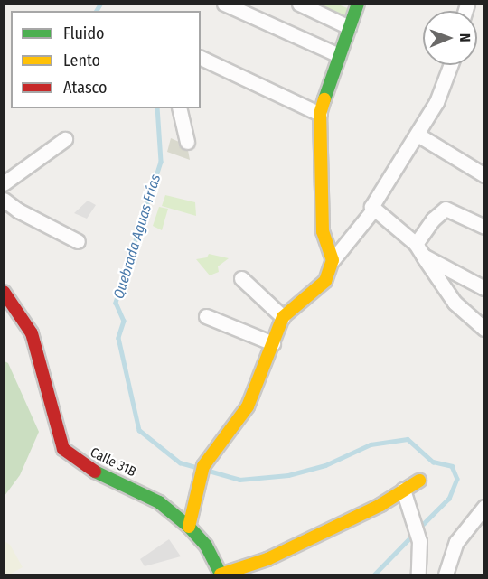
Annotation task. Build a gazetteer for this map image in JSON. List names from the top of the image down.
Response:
{
  "streets": {
    "street": ["Calle 31B"]
  },
  "water": ["Quebrada Aguas Frías"],
  "legend": ["Fluido", "Lento", "Atasco"],
  "north": "right"
}
